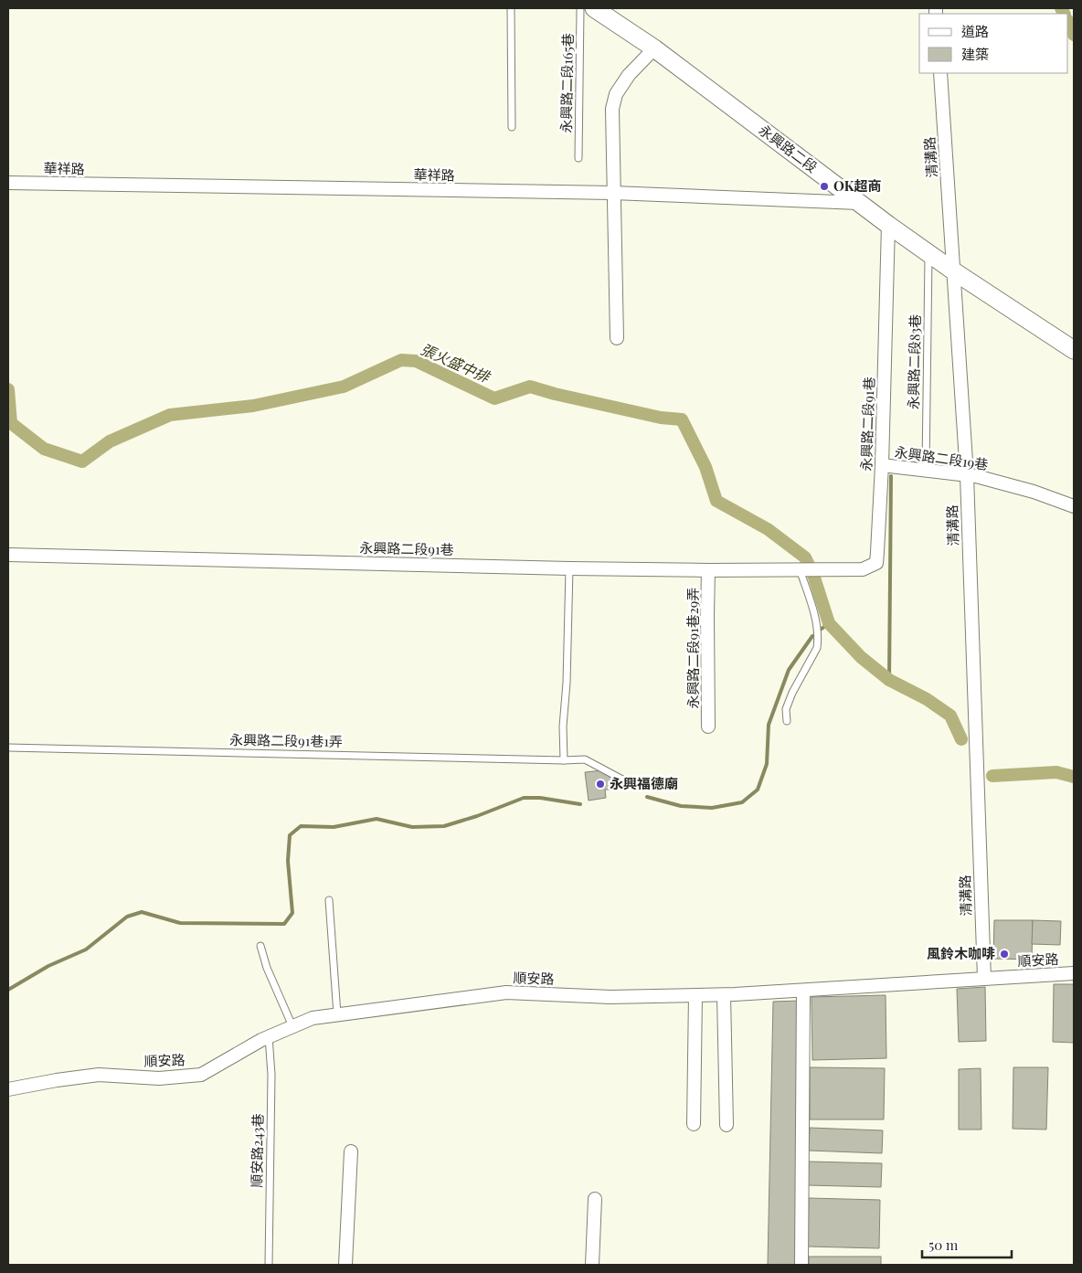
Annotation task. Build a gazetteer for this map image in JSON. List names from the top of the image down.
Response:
{
  "streets": {
    "street": [
      "永興路二段",
      "清溝路",
      "華祥路",
      "永興路二段91巷",
      "永興路二段19巷",
      "永興路二段91巷29弄",
      "順安路"
    ],
    "lane": [
      "永興路二段165巷",
      "永興路二段83巷",
      "永興路二段91巷1弄",
      "順安路243巷"
    ]
  },
  "crossings": [
    ["永興路二段", "清溝路"],
    ["永興路二段", "華祥路"],
    ["永興路二段", "永興路二段83巷"],
    ["永興路二段", "永興路二段91巷"],
    ["清溝路", "永興路二段19巷"],
    ["清溝路", "順安路"],
    ["永興路二段83巷", "永興路二段19巷"],
    ["永興路二段91巷", "永興路二段19巷"],
    ["永興路二段91巷", "永興路二段91巷29弄"],
    ["順安路", "順安路243巷"]
  ],
  "water": ["張火盛中排"],
  "places": ["OK超商", "永興福德廟", "風鈴木咖啡"],
  "legend": ["道路", "建築"],
  "scale_bar": "50 m"
}
